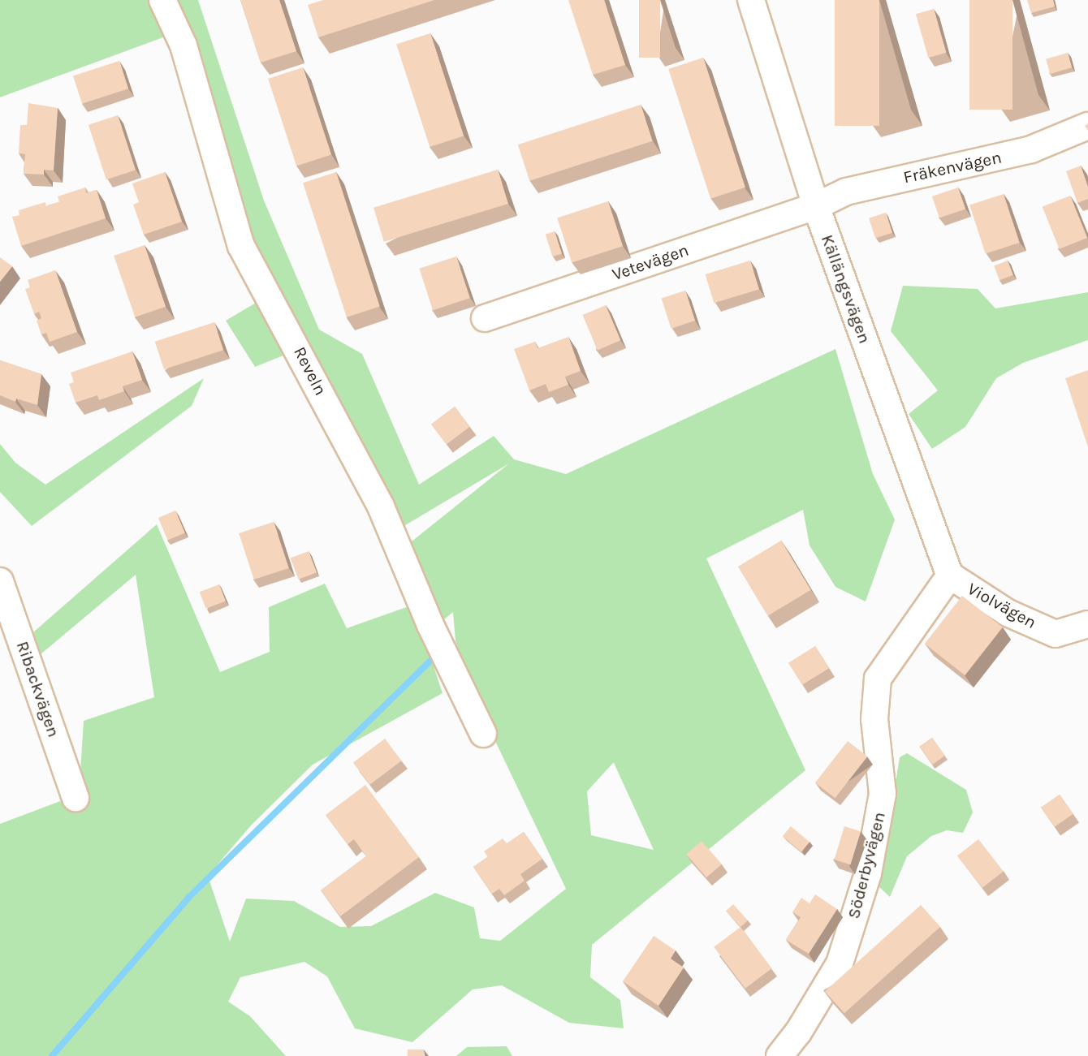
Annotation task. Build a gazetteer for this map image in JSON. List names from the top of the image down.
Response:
{
  "streets": {
    "street": [
      "Fräkenvägen",
      "Vetevägen",
      "Källängsvägen",
      "Reveln",
      "Violvägen",
      "Ribackvägen",
      "Söderbyvägen"
    ]
  },
  "crossings": [
    ["Fräkenvägen", "Vetevägen"],
    ["Fräkenvägen", "Källängsvägen"],
    ["Vetevägen", "Källängsvägen"],
    ["Källängsvägen", "Violvägen"],
    ["Källängsvägen", "Söderbyvägen"],
    ["Violvägen", "Söderbyvägen"]
  ]
}
